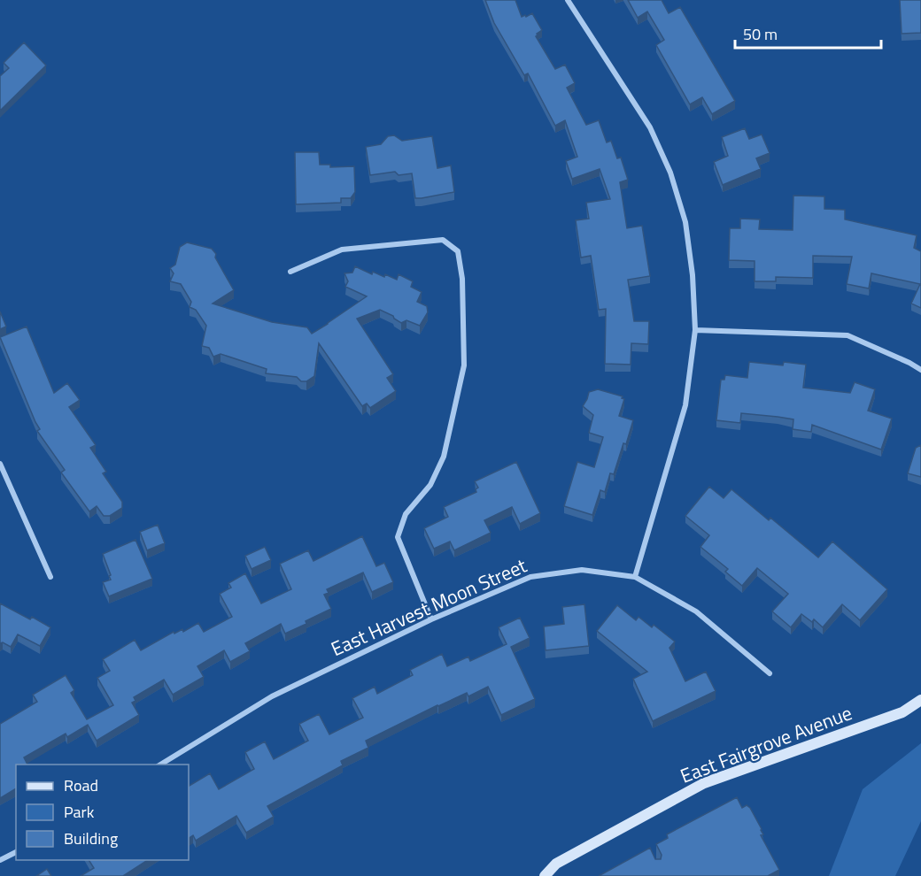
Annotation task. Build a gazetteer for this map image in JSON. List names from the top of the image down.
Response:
{
  "streets": {
    "street": ["East Harvest Moon Street", "East Fairgrove Avenue"]
  },
  "legend": ["Road", "Park", "Building"],
  "scale_bar": "50 m"
}
